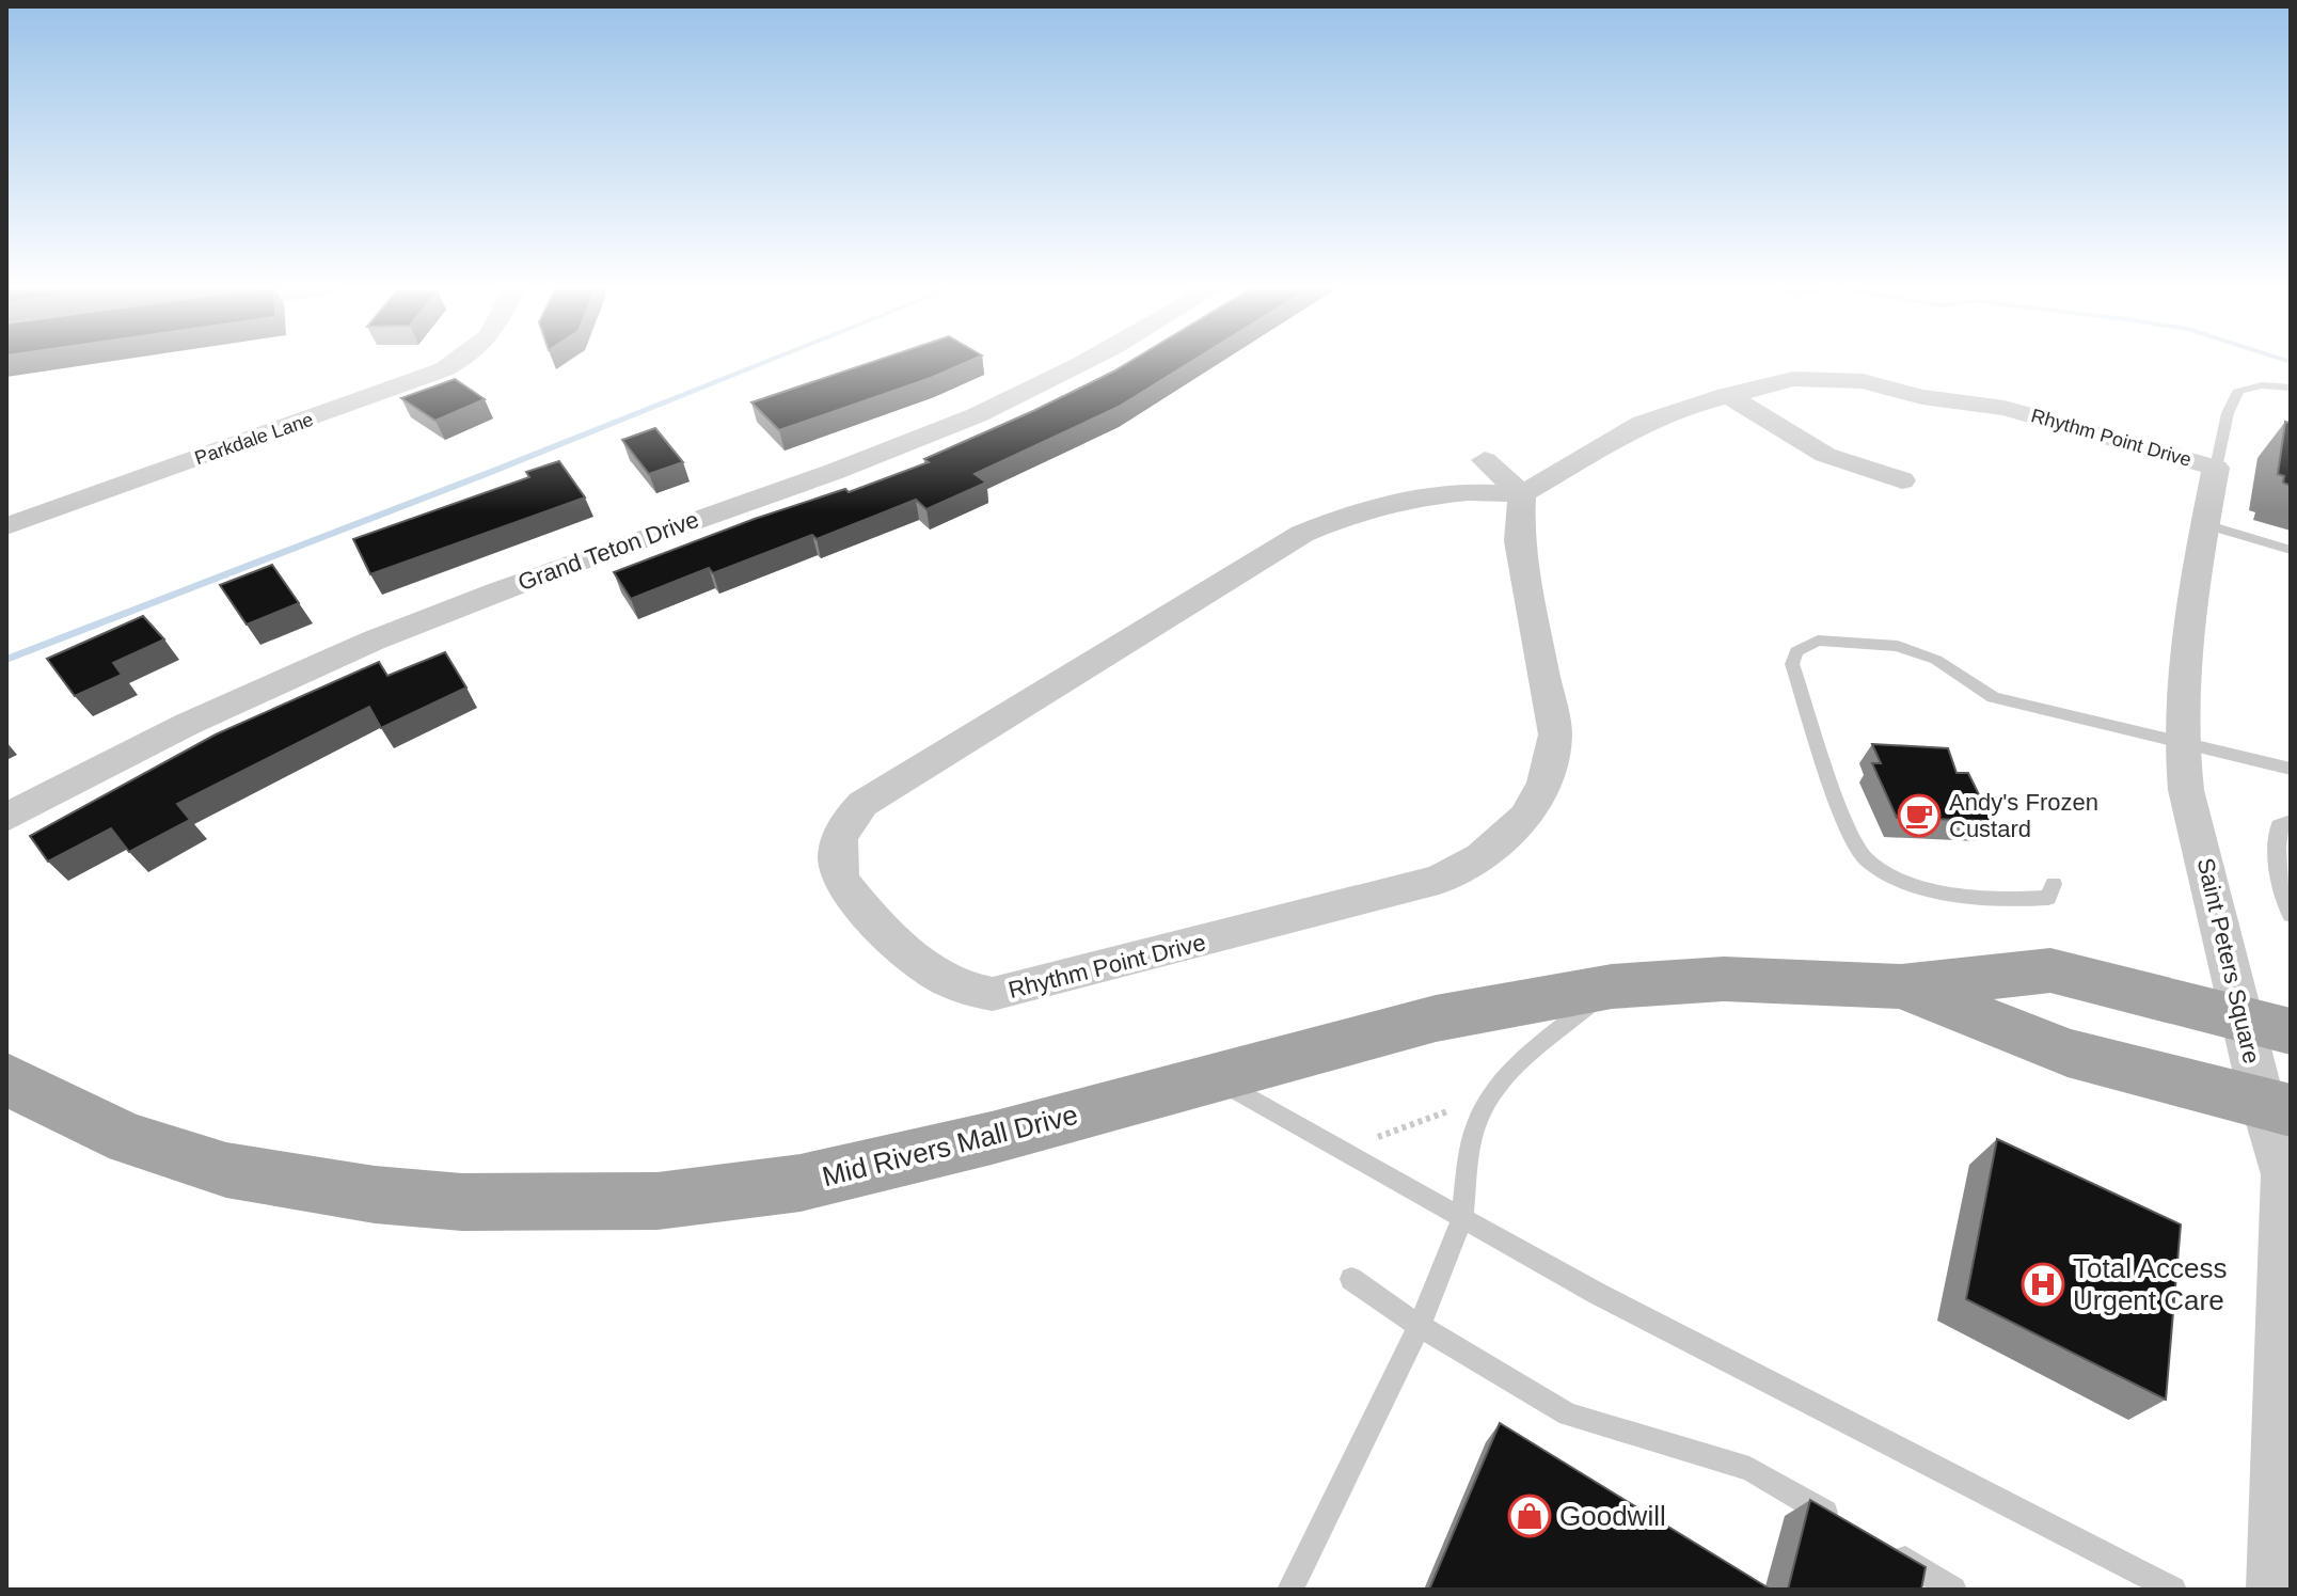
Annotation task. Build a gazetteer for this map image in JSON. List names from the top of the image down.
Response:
{
  "streets": {
    "main road": ["Mid Rivers Mall Drive"],
    "street": [
      "Rhythm Point Drive",
      "Parkdale Lane",
      "Grand Teton Drive",
      "Saint Peters Square"
    ]
  },
  "crossings": [
    ["Rhythm Point Drive", "Saint Peters Square"],
    ["Saint Peters Square", "Mid Rivers Mall Drive"]
  ],
  "places": {
    "cafe": ["Andy's Frozen Custard"],
    "hospital": ["Total Access Urgent Care"],
    "shop": ["Goodwill"]
  }
}
